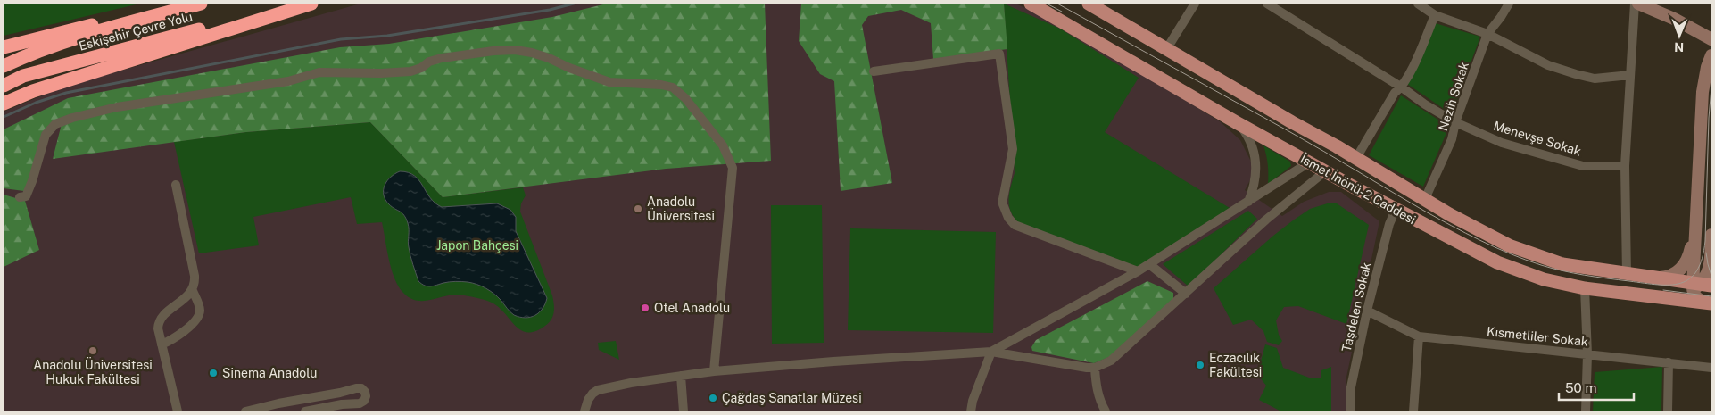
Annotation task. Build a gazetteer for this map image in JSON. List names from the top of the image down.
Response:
{
  "streets": {
    "highway": ["Eskişehir Çevre Yolu"],
    "main road": ["İsmet İnönü-2 Caddesi"],
    "street": [
      "Nezih Sokak",
      "Menevşe Sokak",
      "Taşdelen Sokak",
      "Kısmetliler Sokak"
    ]
  },
  "crossings": [
    ["Nezih Sokak", "Menevşe Sokak"],
    ["Nezih Sokak", "İsmet İnönü-2 Caddesi"],
    ["İsmet İnönü-2 Caddesi", "Taşdelen Sokak"],
    ["Taşdelen Sokak", "Kısmetliler Sokak"]
  ],
  "parks": ["Japon Bahçesi"],
  "places": [
    "Anadolu Üniversitesi",
    "Otel Anadolu",
    "Anadolu Üniversitesi Hukuk Fakültesi",
    "Eczacılık Fakültesi",
    "Sinema Anadolu",
    "Çağdaş Sanatlar Müzesi"
  ],
  "scale_bar": "50 m",
  "north": "bottom"
}
